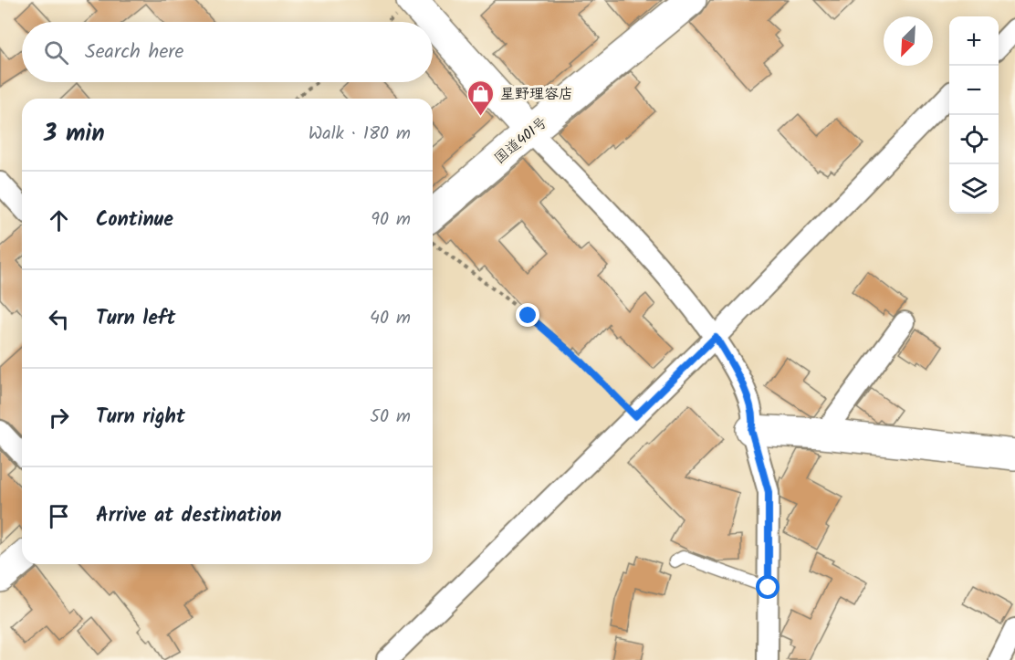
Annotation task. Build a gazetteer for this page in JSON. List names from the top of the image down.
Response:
{
  "streets": {
    "main road": ["国道401号"]
  },
  "places": {
    "shop": ["星野理容店"]
  },
  "north": "bottom left",
  "page": {
    "map_buttons": ["+", "−"],
    "search": "Search here",
    "heading": ["3 min", "Walk · 180 m"],
    "list": [
      ["Continue", "90 m"],
      ["Turn left", "40 m"],
      ["Turn right", "50 m"],
      "Arrive at destination"
    ]
  }
}
